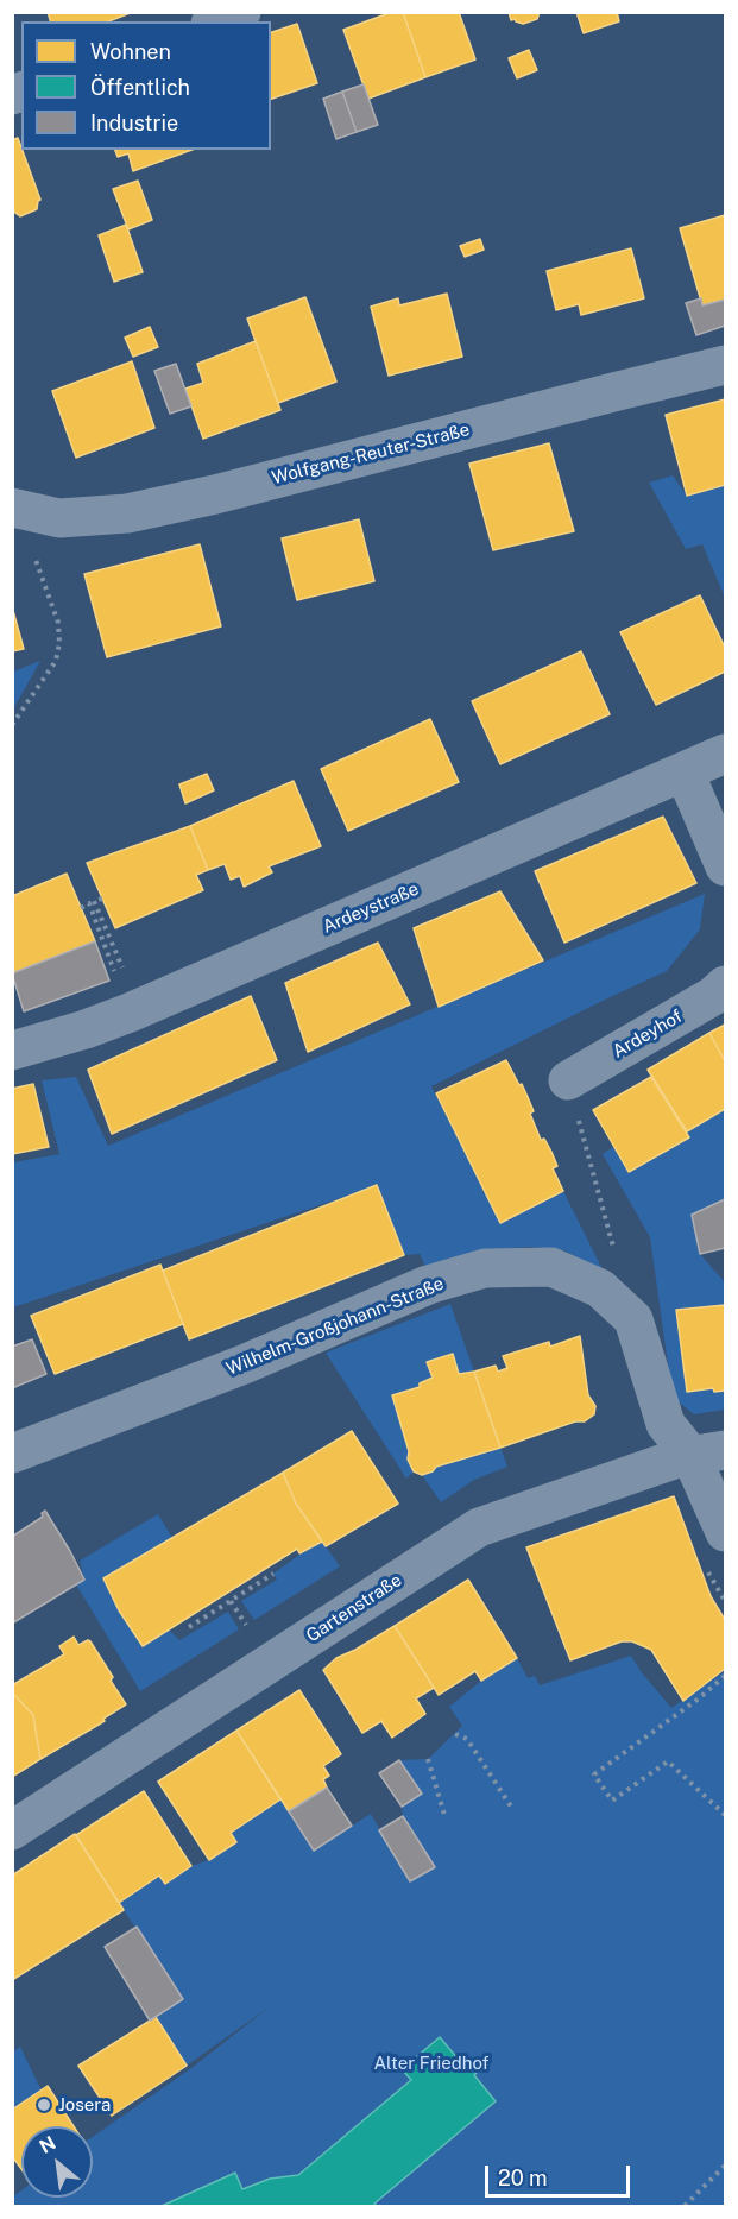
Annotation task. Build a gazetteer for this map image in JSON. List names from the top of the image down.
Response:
{
  "streets": {
    "street": [
      "Wolfgang-Reuter-Straße",
      "Ardeystraße",
      "Ardeyhof",
      "Wilhelm-Großjohann-Straße",
      "Gartenstraße"
    ]
  },
  "crossings": [
    ["Wilhelm-Großjohann-Straße", "Gartenstraße"]
  ],
  "parks": ["Alter Friedhof"],
  "places": ["Josera"],
  "legend": ["Wohnen", "Öffentlich", "Industrie"],
  "scale_bar": "20 m",
  "north": "top left"
}
